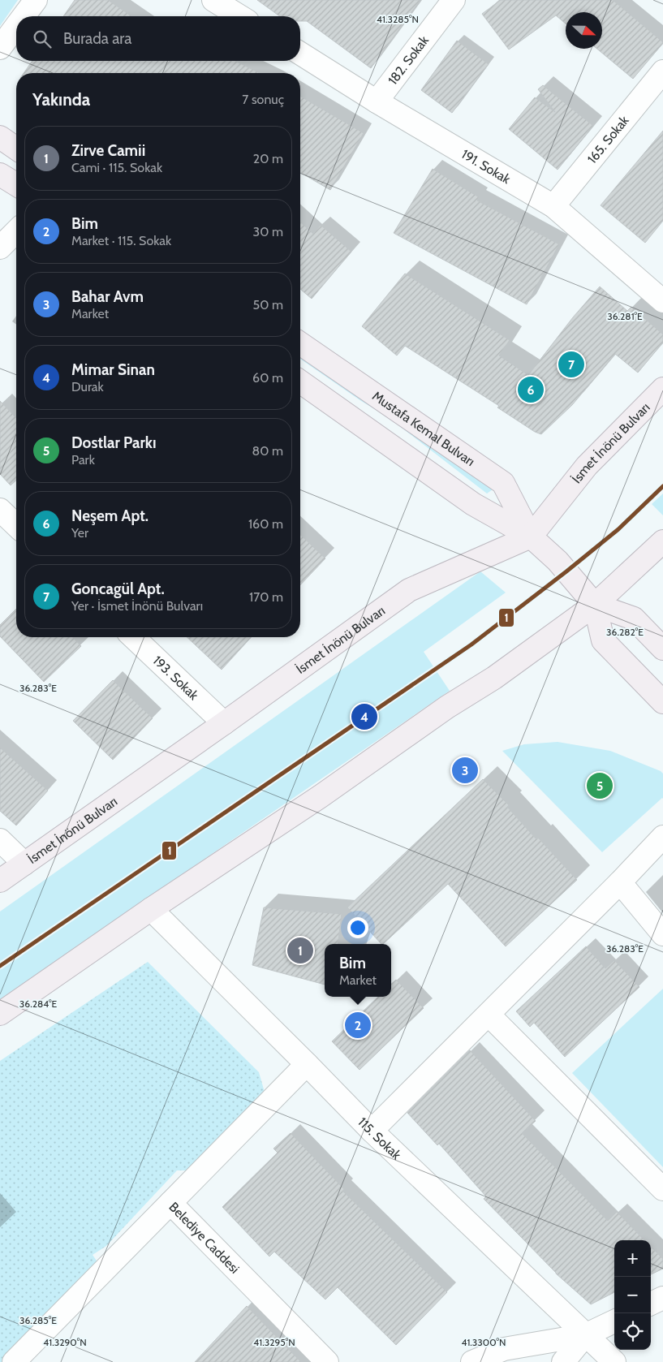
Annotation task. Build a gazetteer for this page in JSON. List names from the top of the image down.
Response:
{
  "streets": {
    "main road": ["Mustafa Kemal Bulvarı", "İsmet İnönü Bulvarı"],
    "street": [
      "182. Sokak",
      "165. Sokak",
      "191. Sokak",
      "193. Sokak",
      "115. Sokak",
      "Belediye Caddesi"
    ]
  },
  "crossings": [
    ["182. Sokak", "191. Sokak"],
    ["165. Sokak", "191. Sokak"],
    ["Mustafa Kemal Bulvarı", "İsmet İnönü Bulvarı"],
    ["İsmet İnönü Bulvarı", "193. Sokak"]
  ],
  "lines": ["transit line 1"],
  "north": "right",
  "page": {
    "search": "Burada ara",
    "heading": ["Yakında", "7 sonuç"],
    "list": [
      {
        "mark": "1",
        "name": "Zirve Camii",
        "note": "Cami · 115. Sokak",
        "value": "20 m"
      },
      {
        "mark": "2",
        "name": "Bim",
        "note": "Market · 115. Sokak",
        "value": "30 m"
      },
      {
        "mark": "3",
        "name": "Bahar Avm",
        "note": "Market",
        "value": "50 m"
      },
      {
        "mark": "4",
        "name": "Mimar Sinan",
        "note": "Durak",
        "value": "60 m"
      },
      {
        "mark": "5",
        "name": "Dostlar Parkı",
        "note": "Park",
        "value": "80 m"
      },
      {
        "mark": "6",
        "name": "Neşem Apt.",
        "note": "Yer",
        "value": "160 m"
      },
      {
        "mark": "7",
        "name": "Goncagül Apt.",
        "note": "Yer · İsmet İnönü Bulvarı",
        "value": "170 m"
      }
    ],
    "pins": [
      "7",
      "6",
      "4",
      "3",
      "5",
      "1",
      "2"
    ],
    "popup": ["Bim", "Market"],
    "map_buttons": ["+", "−"]
  },
  "coordinates": [
    "41.3285°N",
    "36.281°E",
    "36.282°E",
    "36.283°E",
    "36.284°E",
    "36.285°E",
    "41.3290°N",
    "41.3295°N",
    "41.3300°N"
  ]
}
